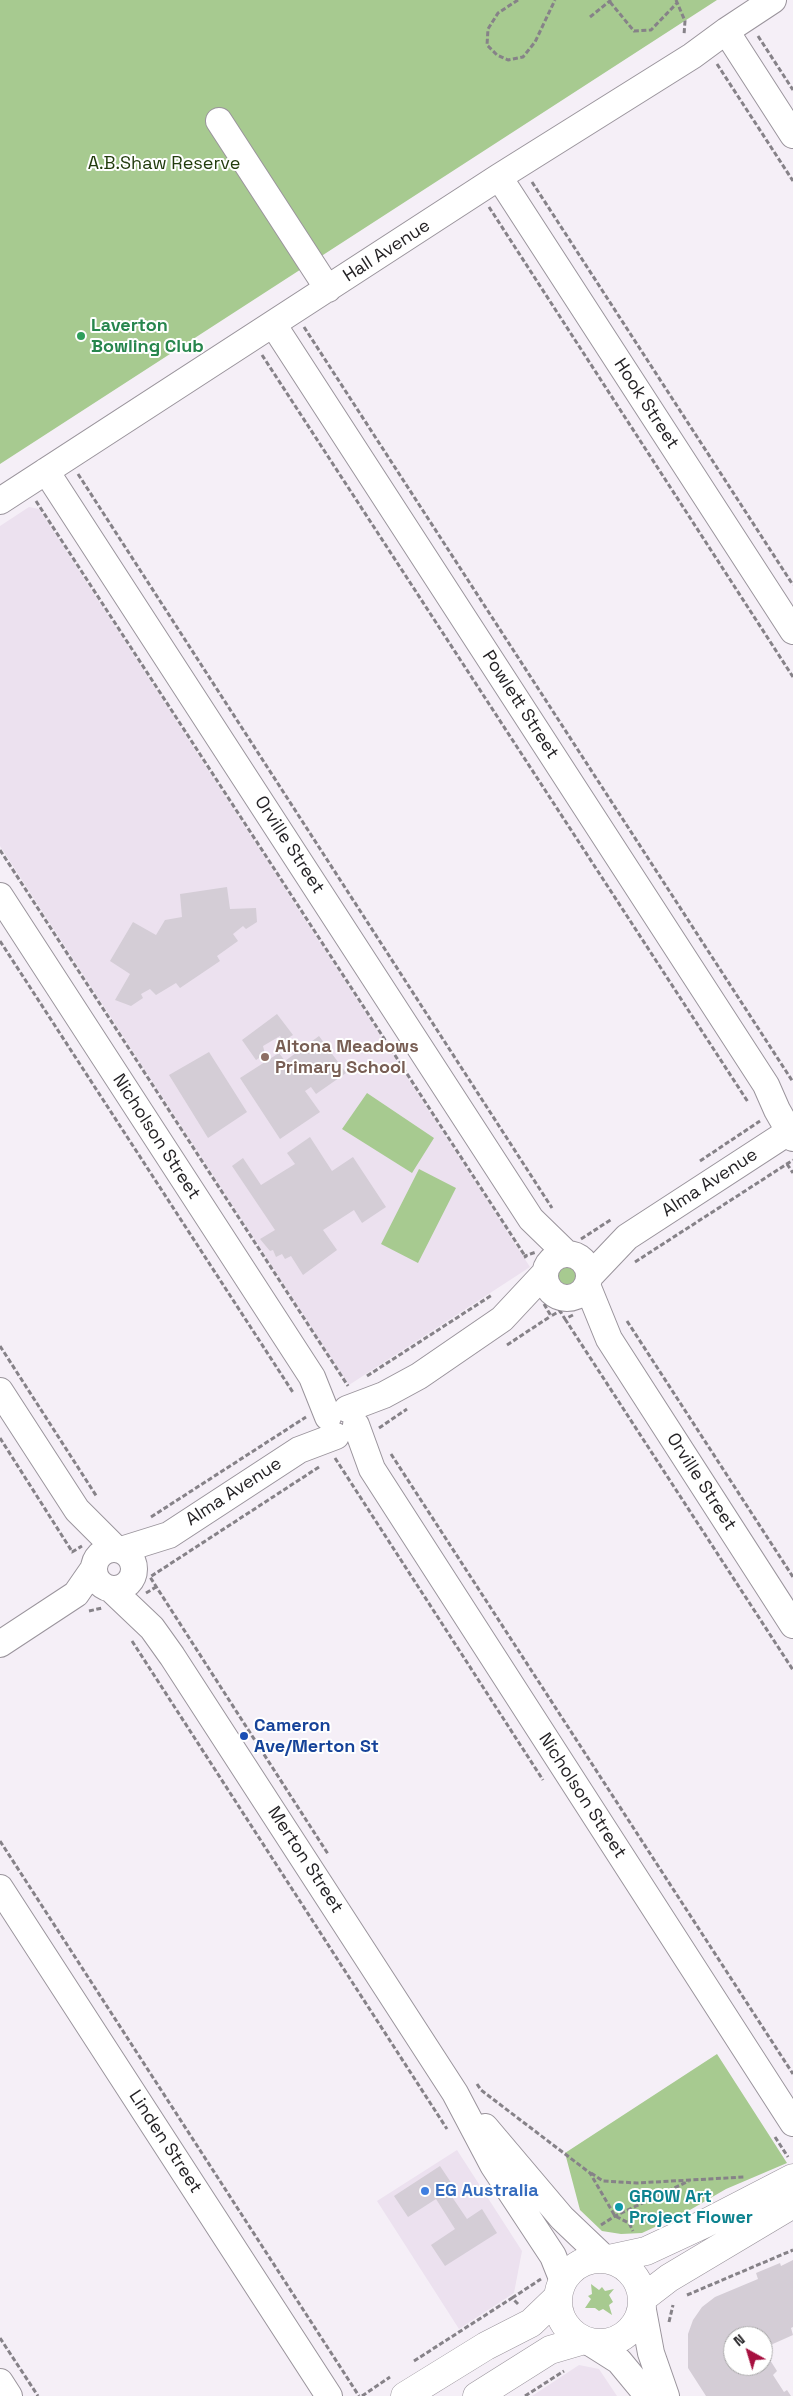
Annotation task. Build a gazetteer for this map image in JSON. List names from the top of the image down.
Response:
{
  "streets": {
    "street": [
      "Hall Avenue",
      "Hook Street",
      "Powlett Street",
      "Orville Street",
      "Nicholson Street",
      "Alma Avenue",
      "Merton Street",
      "Linden Street"
    ]
  },
  "crossings": [
    ["Hall Avenue", "Hook Street"],
    ["Hall Avenue", "Powlett Street"],
    ["Hall Avenue", "Orville Street"],
    ["Powlett Street", "Alma Avenue"],
    ["Orville Street", "Alma Avenue"],
    ["Nicholson Street", "Alma Avenue"],
    ["Alma Avenue", "Merton Street"]
  ],
  "parks": ["A.B.Shaw Reserve"],
  "places": [
    "Laverton Bowling Club",
    "Altona Meadows Primary School",
    "Cameron Ave/Merton St",
    "EG Australia",
    "GROW Art Project Flower"
  ],
  "north": "top left"
}
